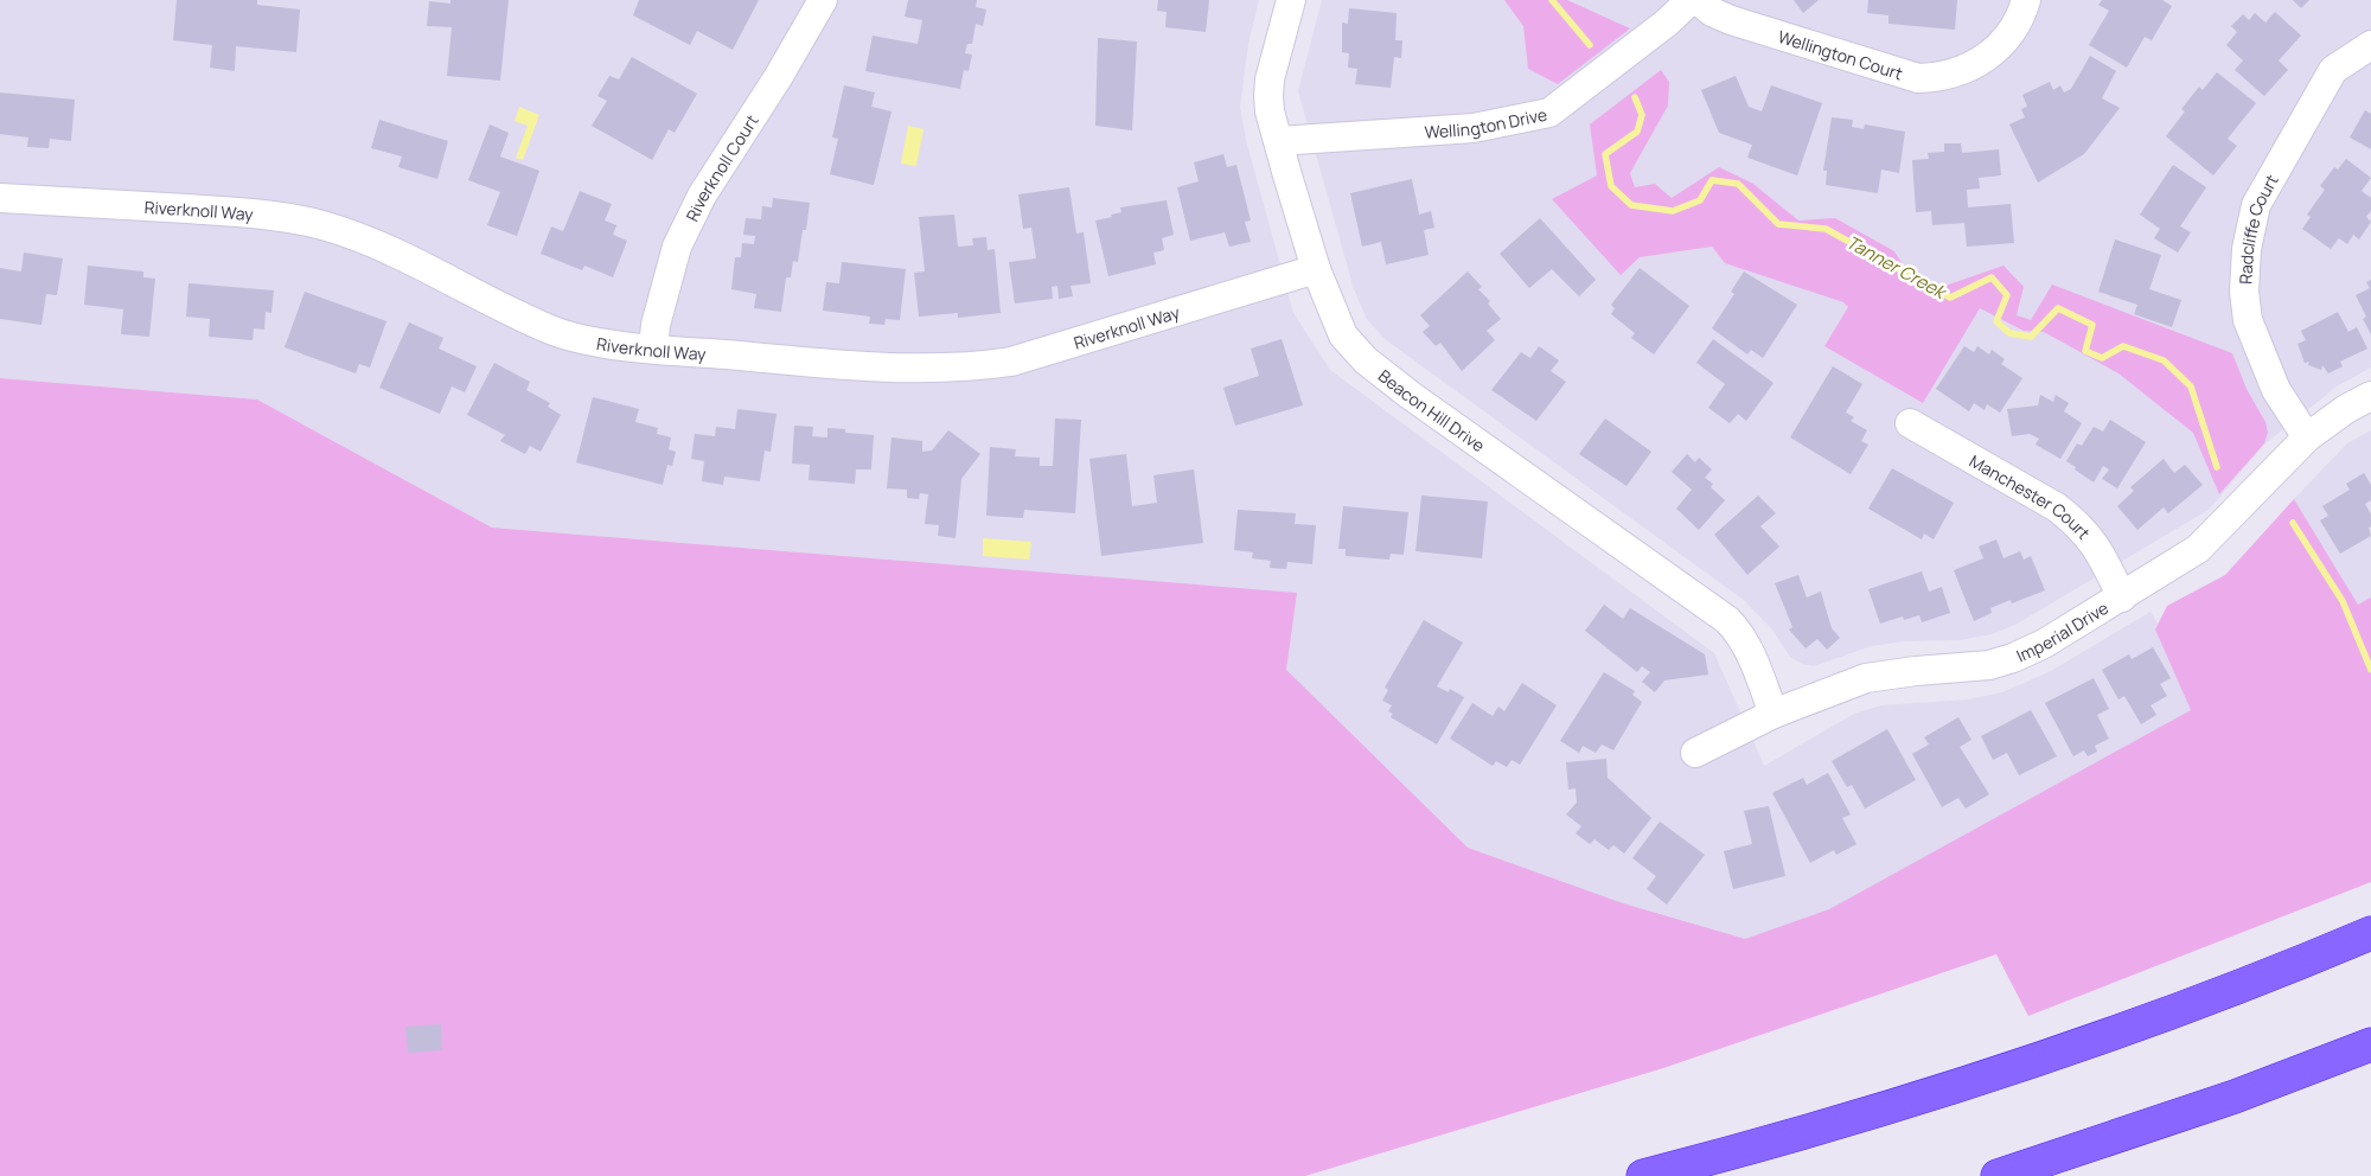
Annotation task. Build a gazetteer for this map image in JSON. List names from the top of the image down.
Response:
{
  "streets": {
    "street": [
      "Wellington Court",
      "Wellington Drive",
      "Riverknoll Court",
      "Riverknoll Way",
      "Radcliffe Court",
      "Beacon Hill Drive",
      "Manchester Court",
      "Imperial Drive"
    ]
  },
  "crossings": [
    ["Wellington Drive", "Beacon Hill Drive"],
    ["Riverknoll Court", "Riverknoll Way"],
    ["Riverknoll Way", "Beacon Hill Drive"],
    ["Radcliffe Court", "Imperial Drive"],
    ["Beacon Hill Drive", "Imperial Drive"],
    ["Manchester Court", "Imperial Drive"]
  ],
  "water": ["Tanner Creek"]
}
